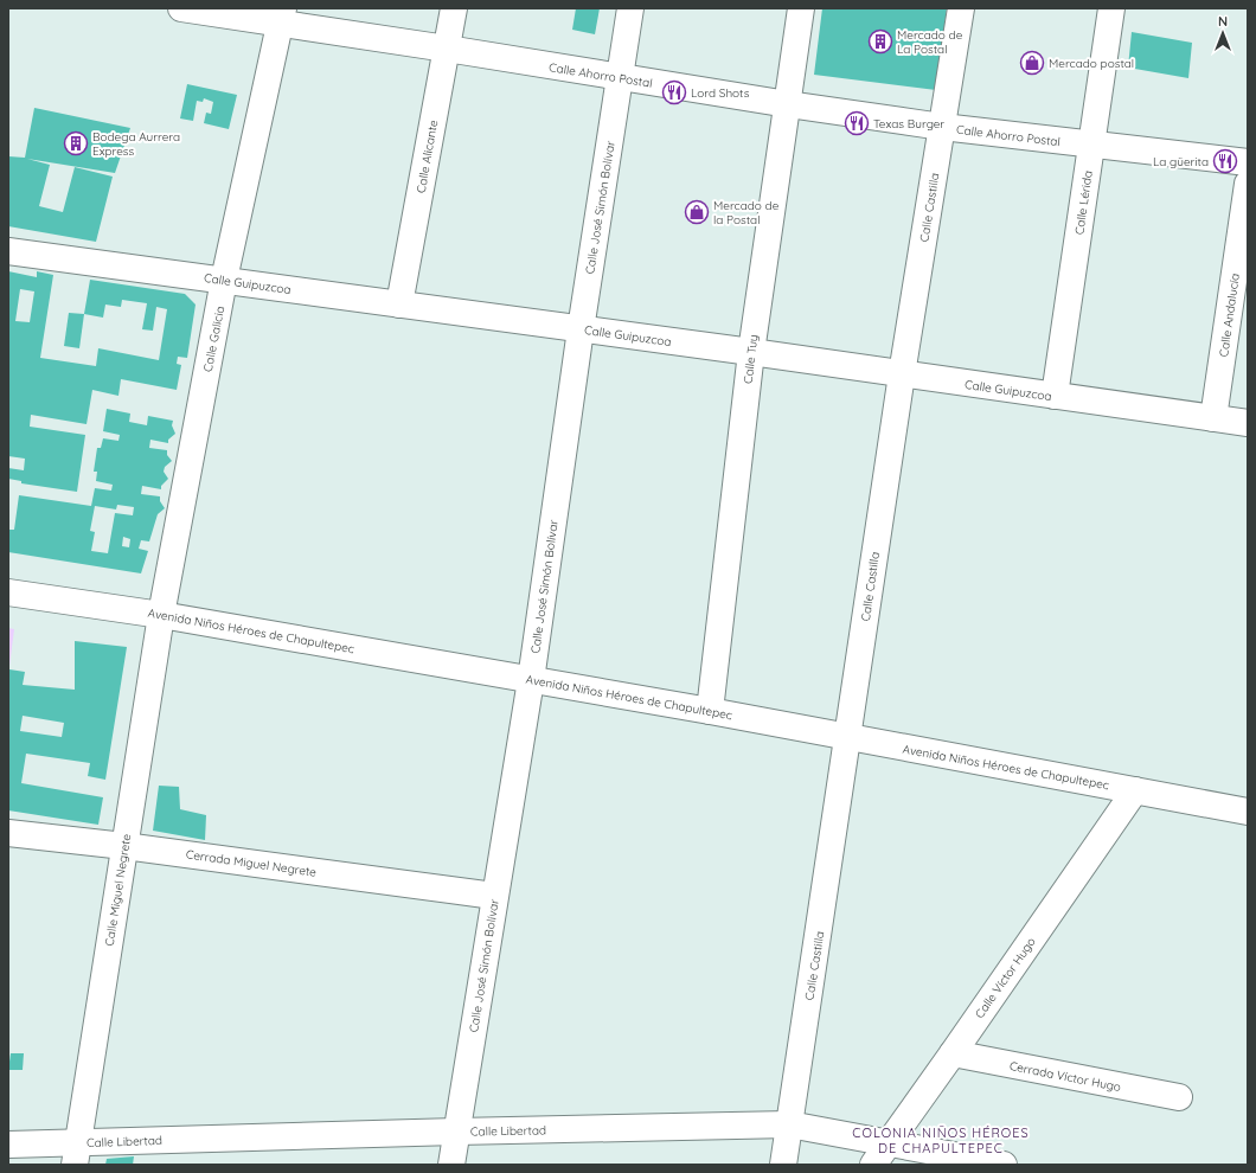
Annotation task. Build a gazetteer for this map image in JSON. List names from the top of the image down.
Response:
{
  "streets": {
    "street": [
      "Calle Ahorro Postal",
      "Calle Alicante",
      "Calle Lérida",
      "Calle José Simón Bolívar",
      "Calle Castilla",
      "Calle Guipuzcoa",
      "Calle Andalucía",
      "Calle Galicia",
      "Calle Tuy",
      "Avenida Niños Héroes de Chapultepec",
      "Cerrada Miguel Negrete",
      "Calle Miguel Negrete",
      "Calle Víctor Hugo",
      "Cerrada Víctor Hugo",
      "Calle Libertad"
    ]
  },
  "crossings": [
    ["Calle Ahorro Postal", "Calle Alicante"],
    ["Calle Ahorro Postal", "Calle Lérida"],
    ["Calle Ahorro Postal", "Calle José Simón Bolívar"],
    ["Calle Ahorro Postal", "Calle Castilla"],
    ["Calle Ahorro Postal", "Calle Galicia"],
    ["Calle Ahorro Postal", "Calle Tuy"],
    ["Calle Alicante", "Calle Guipuzcoa"],
    ["Calle Lérida", "Calle Guipuzcoa"],
    ["Calle José Simón Bolívar", "Calle Guipuzcoa"],
    ["Calle José Simón Bolívar", "Avenida Niños Héroes de Chapultepec"],
    ["Calle José Simón Bolívar", "Cerrada Miguel Negrete"],
    ["Calle José Simón Bolívar", "Calle Libertad"],
    ["Calle Castilla", "Calle Guipuzcoa"],
    ["Calle Castilla", "Avenida Niños Héroes de Chapultepec"],
    ["Calle Castilla", "Calle Libertad"],
    ["Calle Guipuzcoa", "Calle Andalucía"],
    ["Calle Guipuzcoa", "Calle Galicia"],
    ["Calle Guipuzcoa", "Calle Tuy"],
    ["Calle Galicia", "Avenida Niños Héroes de Chapultepec"],
    ["Calle Galicia", "Calle Miguel Negrete"],
    ["Calle Tuy", "Avenida Niños Héroes de Chapultepec"],
    ["Avenida Niños Héroes de Chapultepec", "Calle Miguel Negrete"],
    ["Avenida Niños Héroes de Chapultepec", "Calle Víctor Hugo"],
    ["Cerrada Miguel Negrete", "Calle Miguel Negrete"],
    ["Calle Miguel Negrete", "Calle Libertad"],
    ["Calle Víctor Hugo", "Cerrada Víctor Hugo"],
    ["Calle Víctor Hugo", "Calle Libertad"]
  ],
  "districts": ["COLONIA NIÑOS HÉROES DE CHAPULTEPEC"],
  "places": {
    "building": ["Mercado de La Postal", "Bodega Aurrera Express"],
    "shop": ["Mercado postal", "Mercado de la Postal"],
    "restaurant": ["Lord Shots", "Texas Burger", "La güerita"]
  },
  "north": "top"
}
